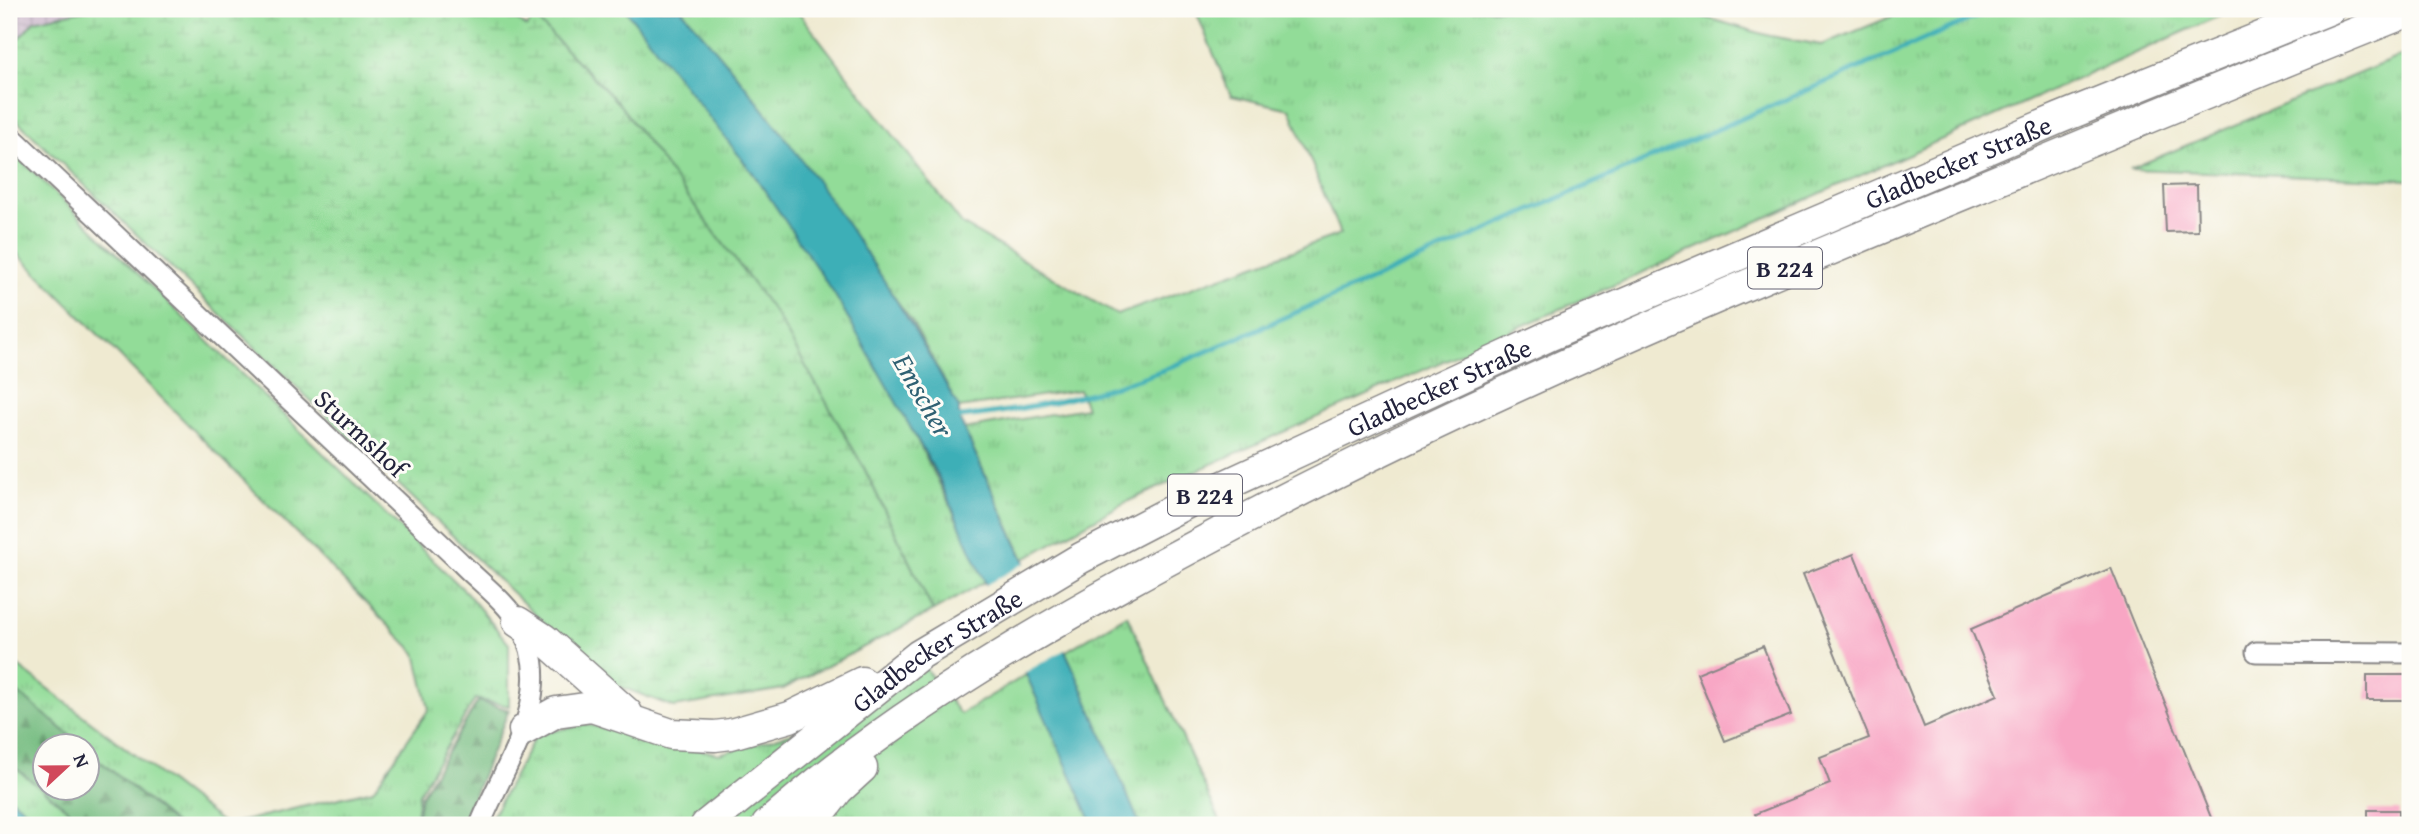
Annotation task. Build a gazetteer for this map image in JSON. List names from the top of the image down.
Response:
{
  "streets": {
    "highway": ["Gladbecker Straße", "B 224"],
    "street": ["Sturmshof"]
  },
  "water": ["Emscher"],
  "north": "right"
}
